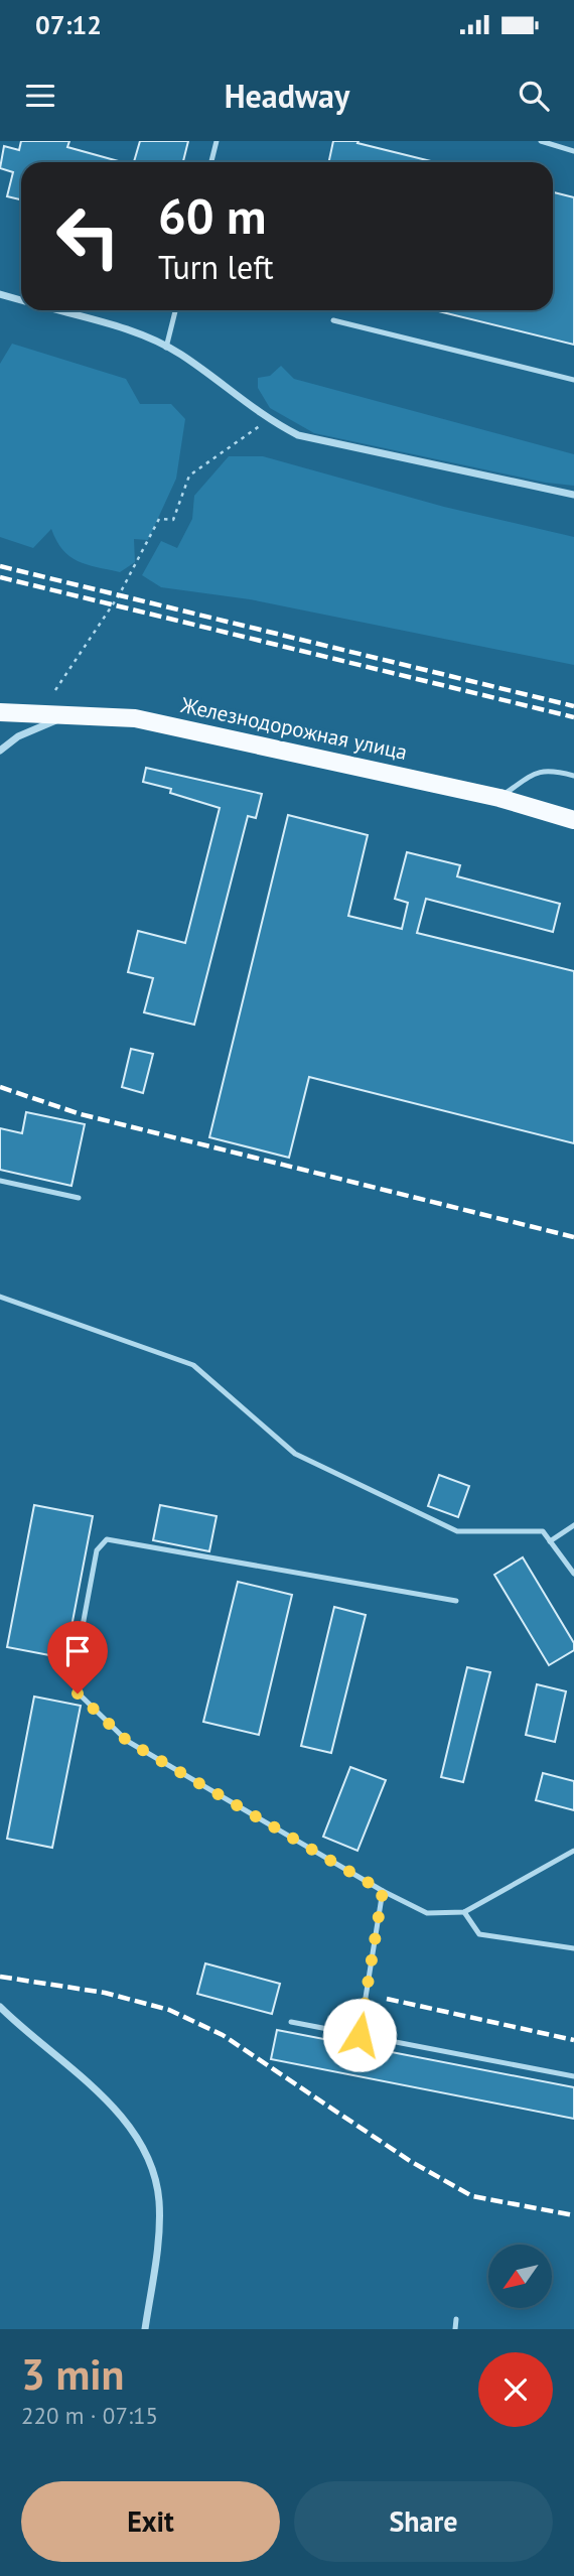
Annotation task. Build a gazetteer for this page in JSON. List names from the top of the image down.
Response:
{
  "streets": {
    "main road": ["Железнодорожная улица"]
  },
  "north": "bottom left",
  "page": {
    "status": "07:12",
    "header": "Headway",
    "turn": ["60 m", "Turn left"],
    "heading": ["3 min", "220 m · 07:15"],
    "buttons": ["Exit", "Share"]
  }
}
